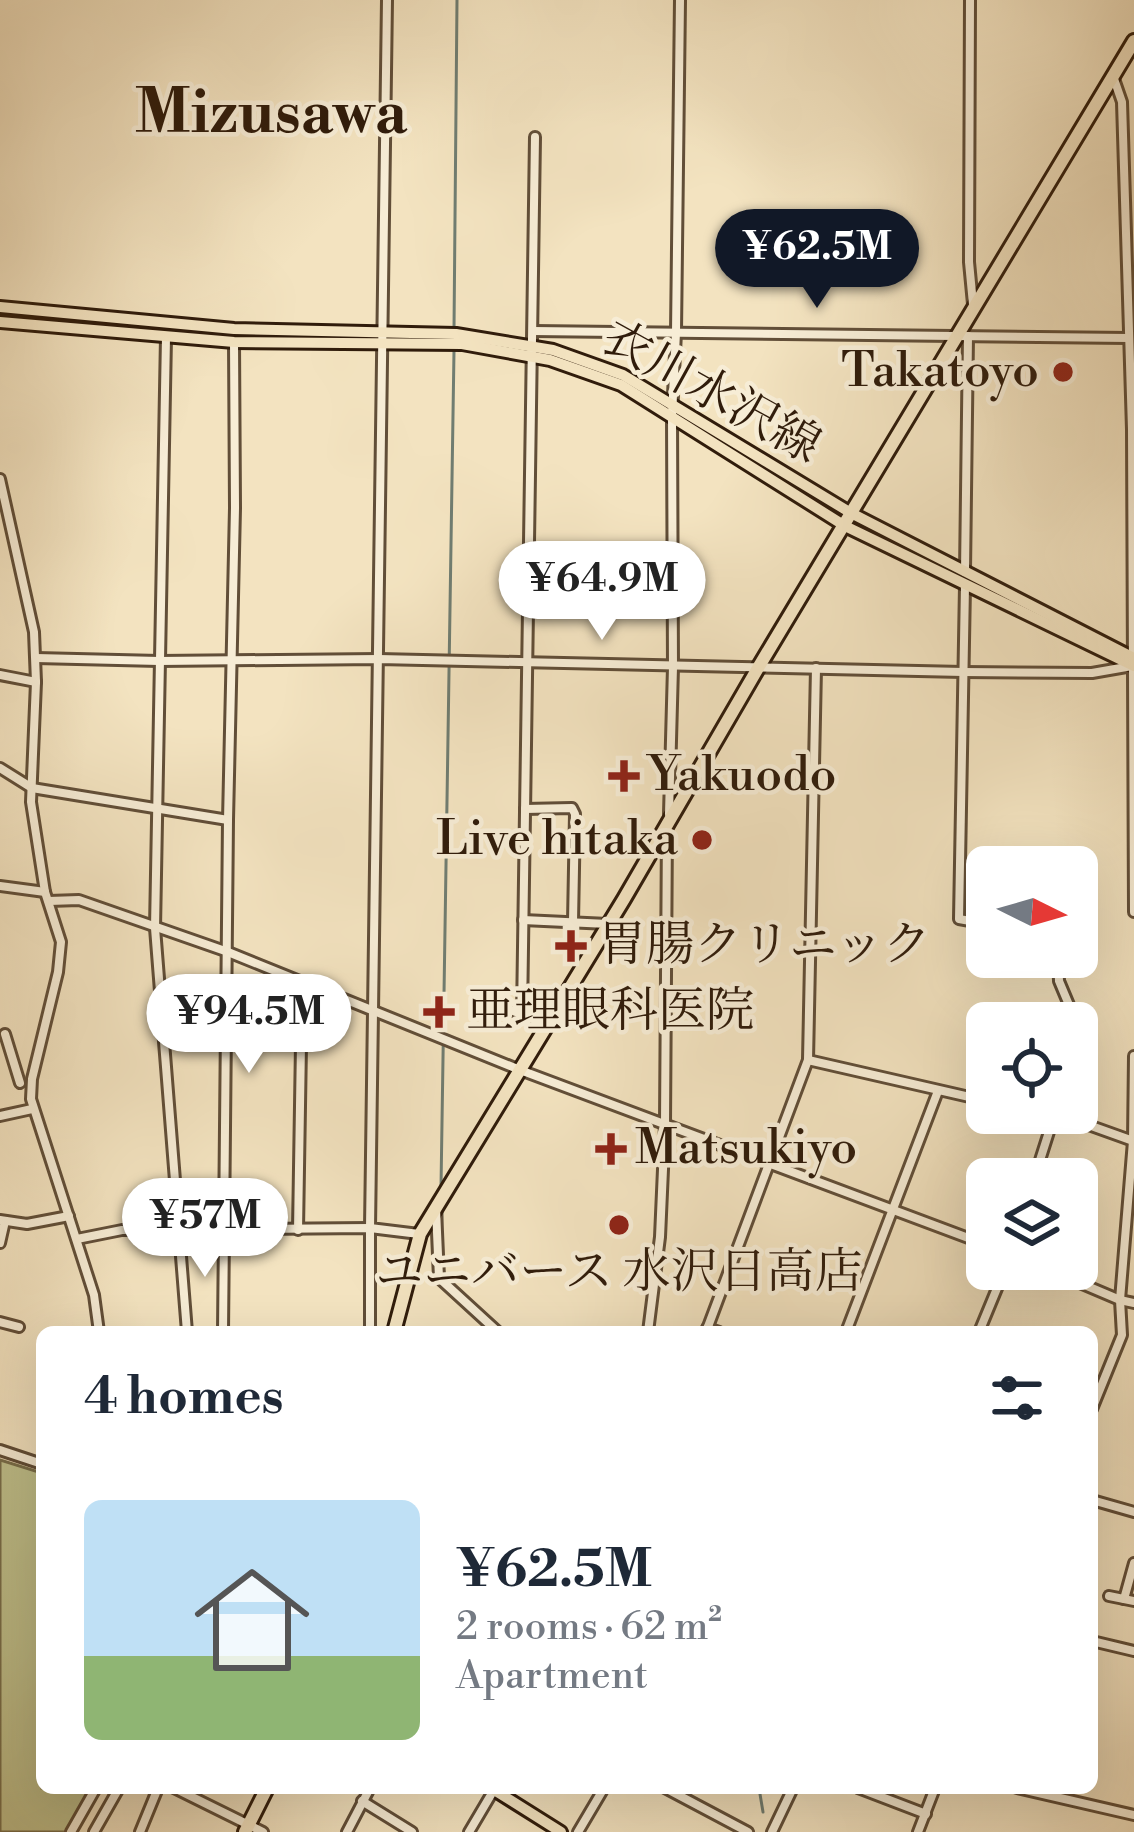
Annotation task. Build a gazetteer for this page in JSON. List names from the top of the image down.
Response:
{
  "streets": {
    "main road": ["衣川水沢線"]
  },
  "districts": ["Mizusawa"],
  "places": {
    "other": ["Takatoyo", "Live hitaka", "ユニバース 水沢日高店"],
    "health": [
      "Yakuodo",
      "胃腸クリニック",
      "亜理眼科医院",
      "Matsukiyo"
    ]
  },
  "north": "right",
  "page": {
    "price": [
      "¥62.5M",
      "¥64.9M",
      "¥94.5M",
      "¥57M"
    ],
    "heading": "4 homes",
    "list": [
      {
        "name": "¥62.5M",
        "note": "2 rooms · 62 m² · Apartment"
      }
    ]
  }
}
